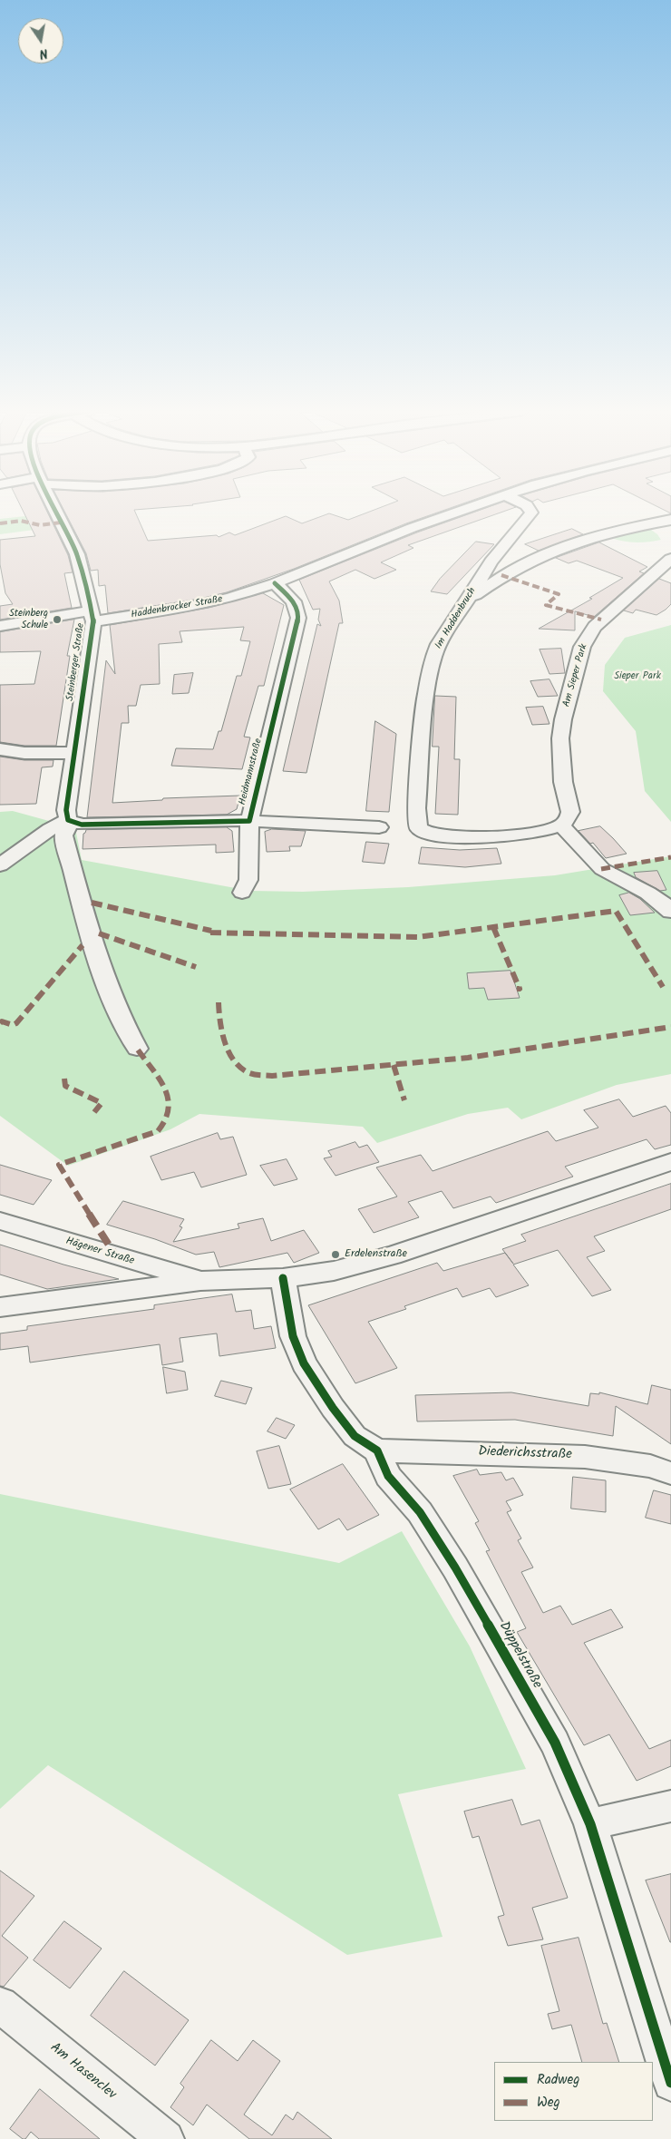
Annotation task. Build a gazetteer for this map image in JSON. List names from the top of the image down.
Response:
{
  "streets": {
    "street": [
      "Haddenbrocker Straße",
      "Im Haddenbruch",
      "Steinberger Straße",
      "Am Sieper Park",
      "Heidmannstraße",
      "Hägener Straße",
      "Diederichsstraße",
      "Düppelstraße",
      "Am Hasenclev"
    ]
  },
  "crossings": [
    ["Haddenbrocker Straße", "Steinberger Straße"],
    ["Haddenbrocker Straße", "Heidmannstraße"],
    ["Im Haddenbruch", "Am Sieper Park"],
    ["Steinberger Straße", "Heidmannstraße"],
    ["Diederichsstraße", "Düppelstraße"]
  ],
  "parks": ["Sieper Park"],
  "places": ["Steinberg Schule", "Erdelenstraße"],
  "legend": ["Radweg", "Weg"],
  "north": "bottom"
}
